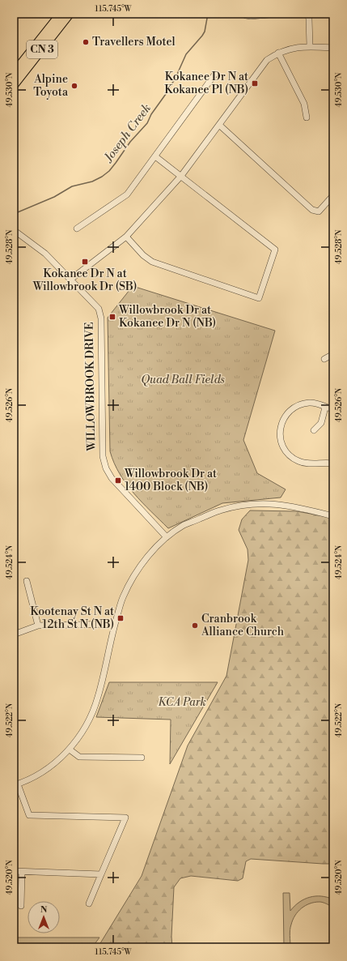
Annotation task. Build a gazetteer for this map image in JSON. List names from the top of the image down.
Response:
{
  "streets": {
    "highway": ["CN 3"],
    "street": ["WILLOWBROOK DRIVE"]
  },
  "water": ["Joseph Creek"],
  "parks": ["Quad Ball Fields", "KCA Park"],
  "places": {
    "other": ["Travellers Motel", "Alpine Toyota", "Cranbrook Alliance Church"],
    "transit": [
      "Kokanee Dr N at Kokanee Pl (NB)",
      "Kokanee Dr N at Willowbrook Dr (SB)",
      "Willowbrook Dr at Kokanee Dr N (NB)",
      "Willowbrook Dr at 1400 Block (NB)",
      "Kootenay St N at 12th St N (NB)"
    ]
  },
  "north": "top",
  "coordinates": [
    "115.745°W",
    "49.530°N",
    "49.528°N",
    "49.526°N",
    "49.524°N",
    "49.522°N",
    "49.520°N"
  ]
}
